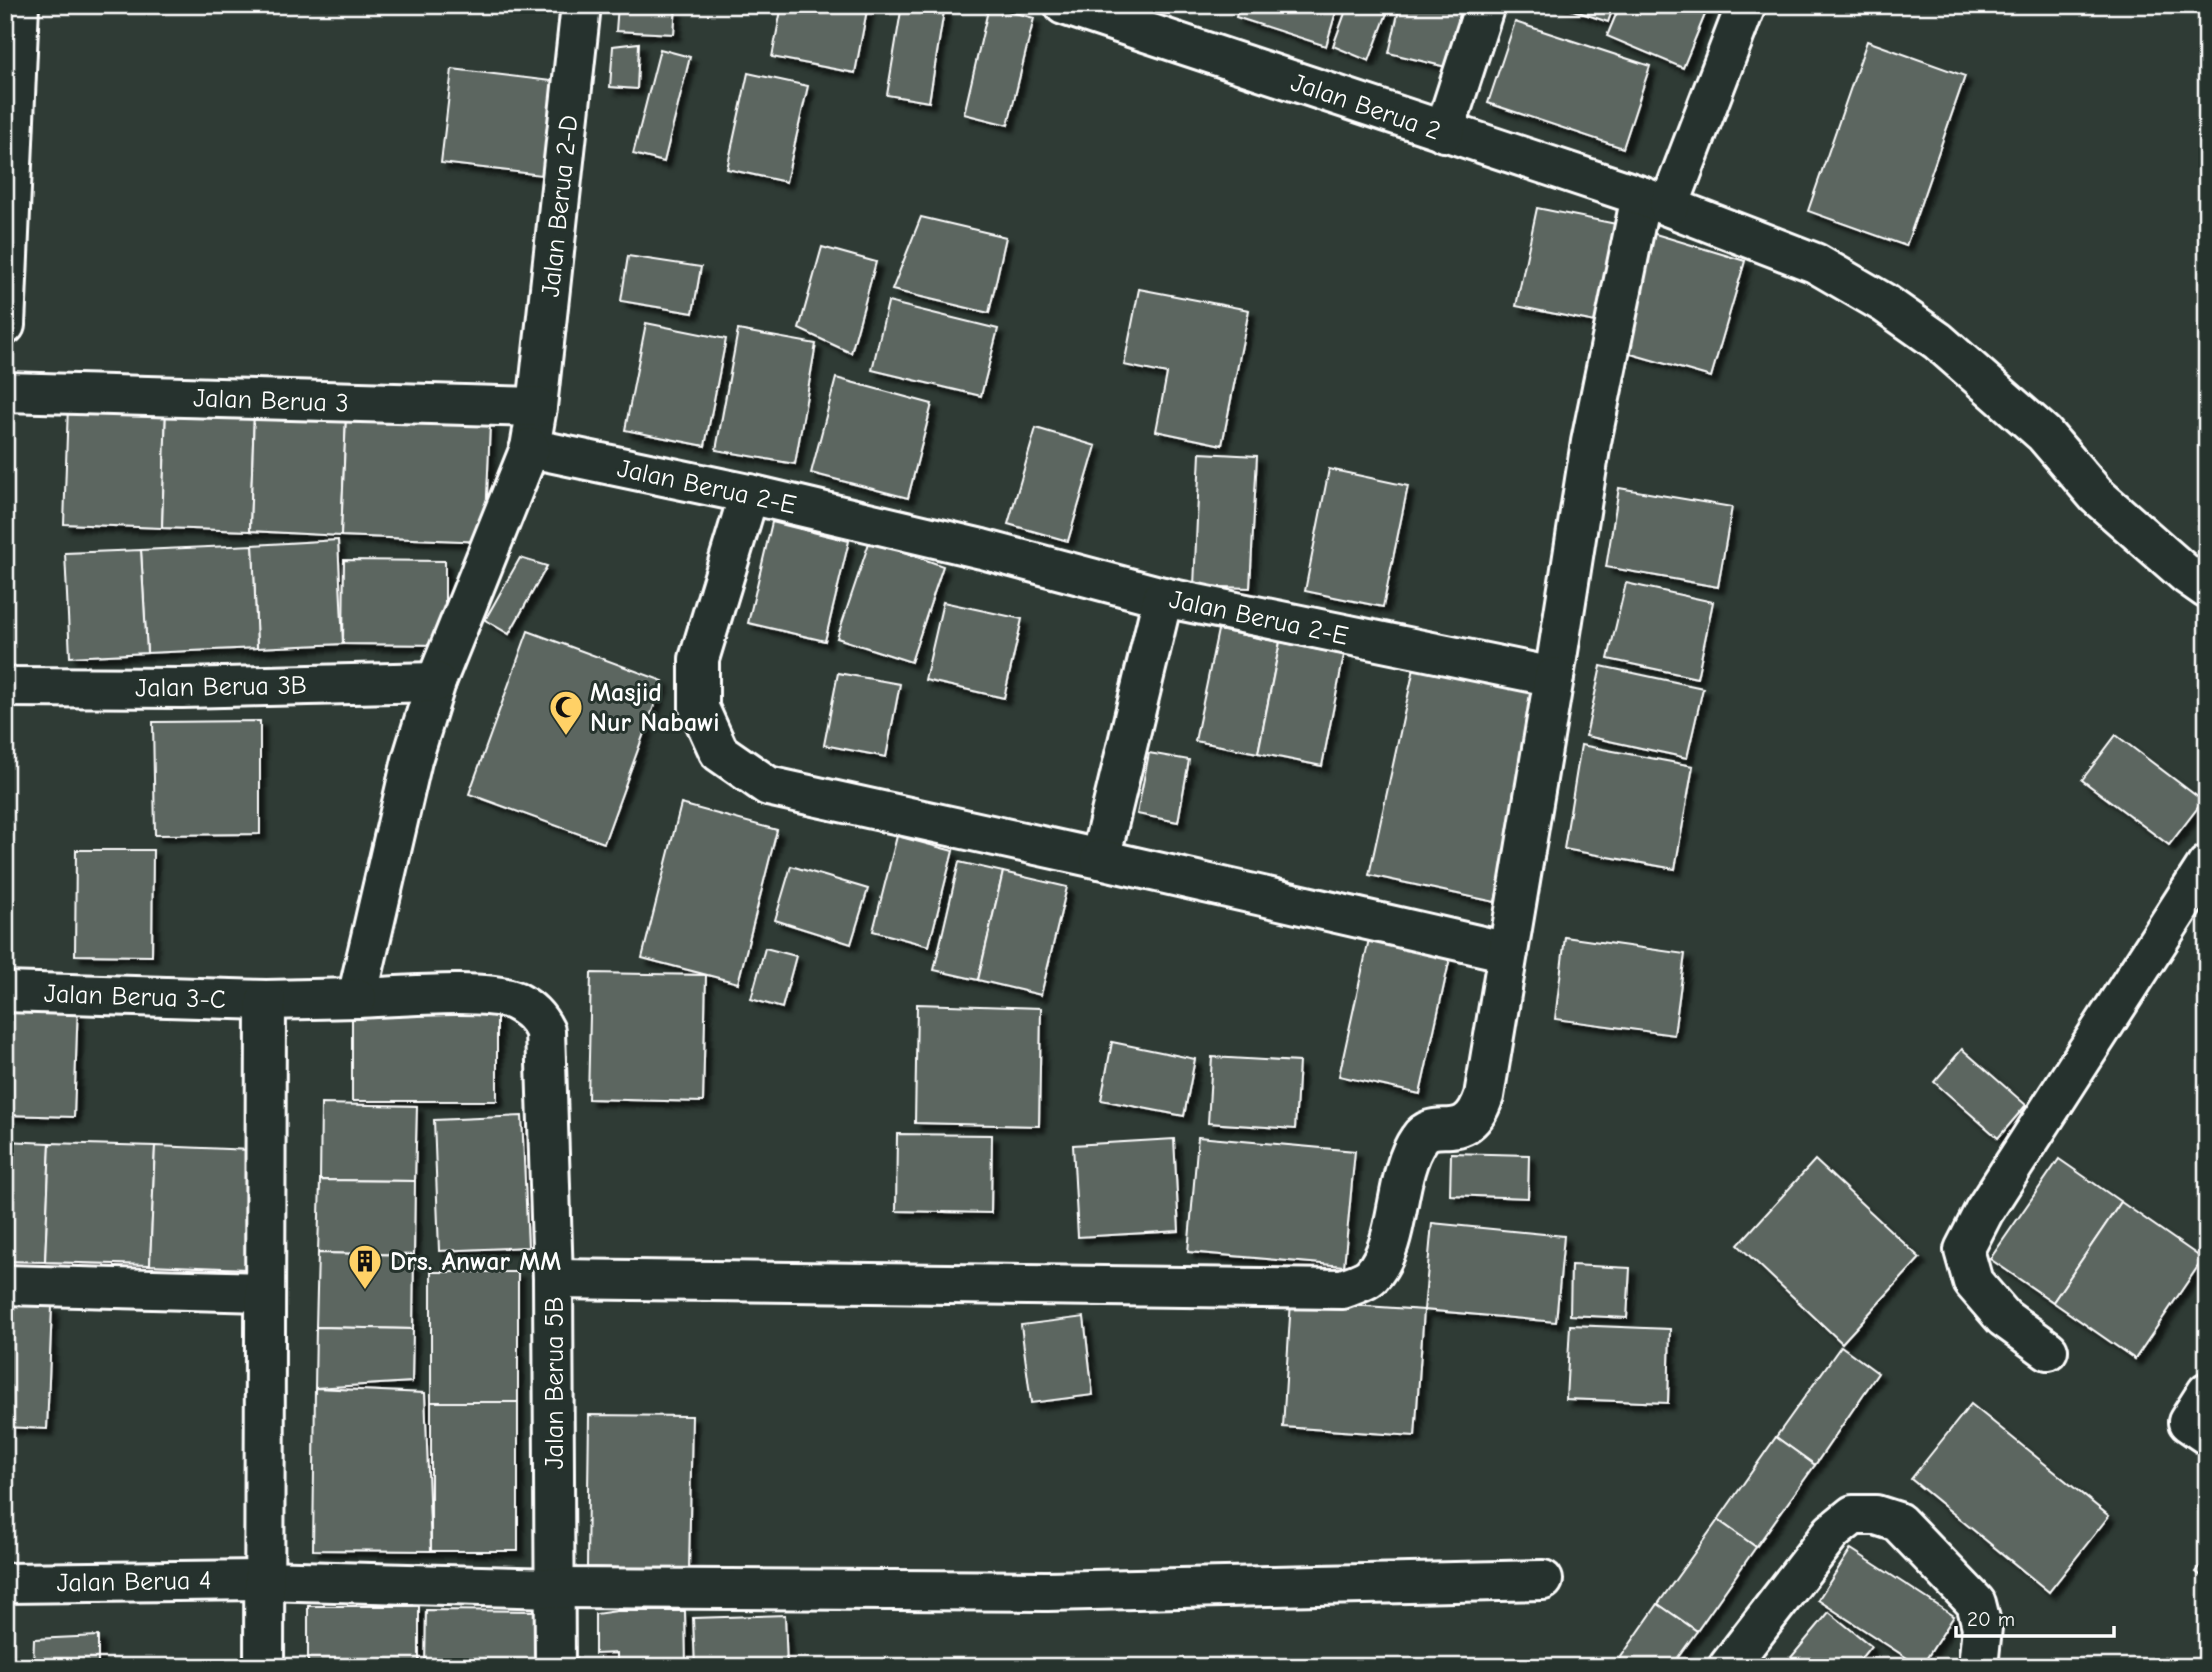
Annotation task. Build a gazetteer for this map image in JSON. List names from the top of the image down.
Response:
{
  "streets": {
    "street": [
      "Jalan Berua 2",
      "Jalan Berua 2-D",
      "Jalan Berua 3",
      "Jalan Berua 2-E",
      "Jalan Berua 3B",
      "Jalan Berua 3-C",
      "Jalan Berua 5B",
      "Jalan Berua 4"
    ]
  },
  "crossings": [
    ["Jalan Berua 2-D", "Jalan Berua 3"],
    ["Jalan Berua 3-C", "Jalan Berua 5B"],
    ["Jalan Berua 5B", "Jalan Berua 4"]
  ],
  "places": {
    "mosque": ["Masjid Nur Nabawi"],
    "building": ["Drs. Anwar MM"]
  },
  "scale_bar": "20 m"
}
